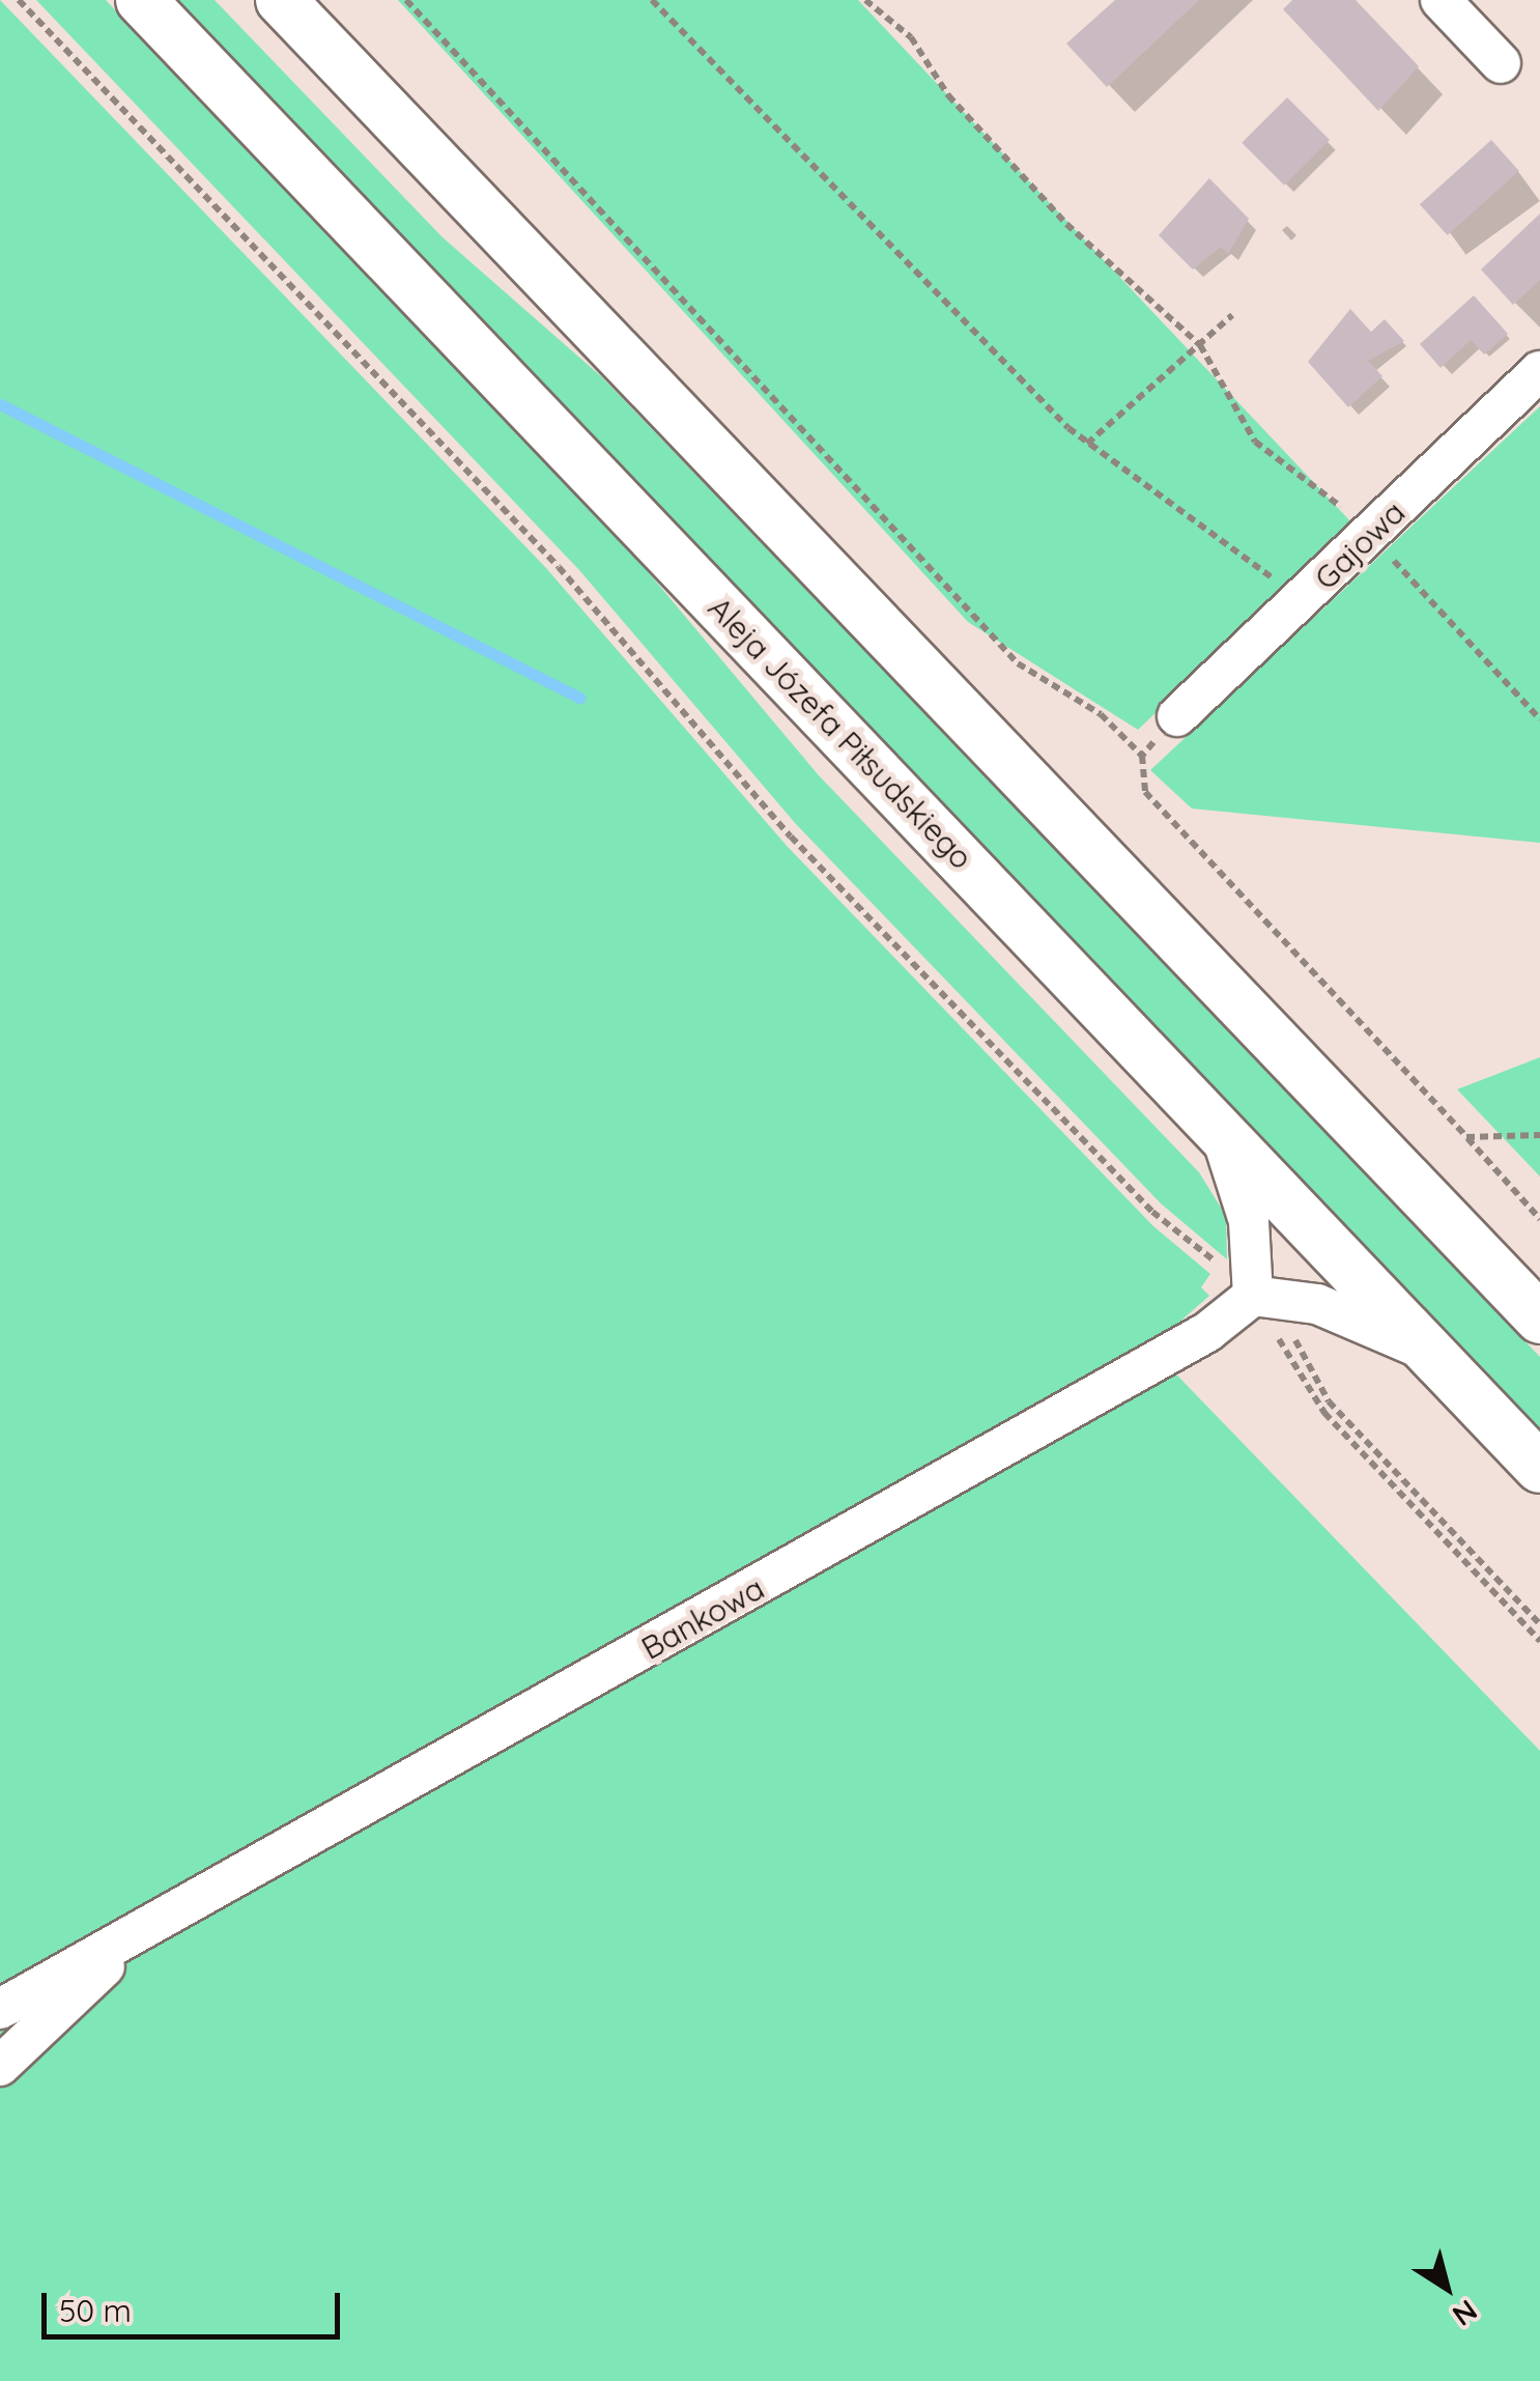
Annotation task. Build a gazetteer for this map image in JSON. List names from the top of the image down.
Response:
{
  "streets": {
    "main road": ["Aleja Józefa Piłsudskiego"],
    "street": ["Gajowa", "Bankowa"]
  },
  "scale_bar": "50 m",
  "north": "bottom right"
}
